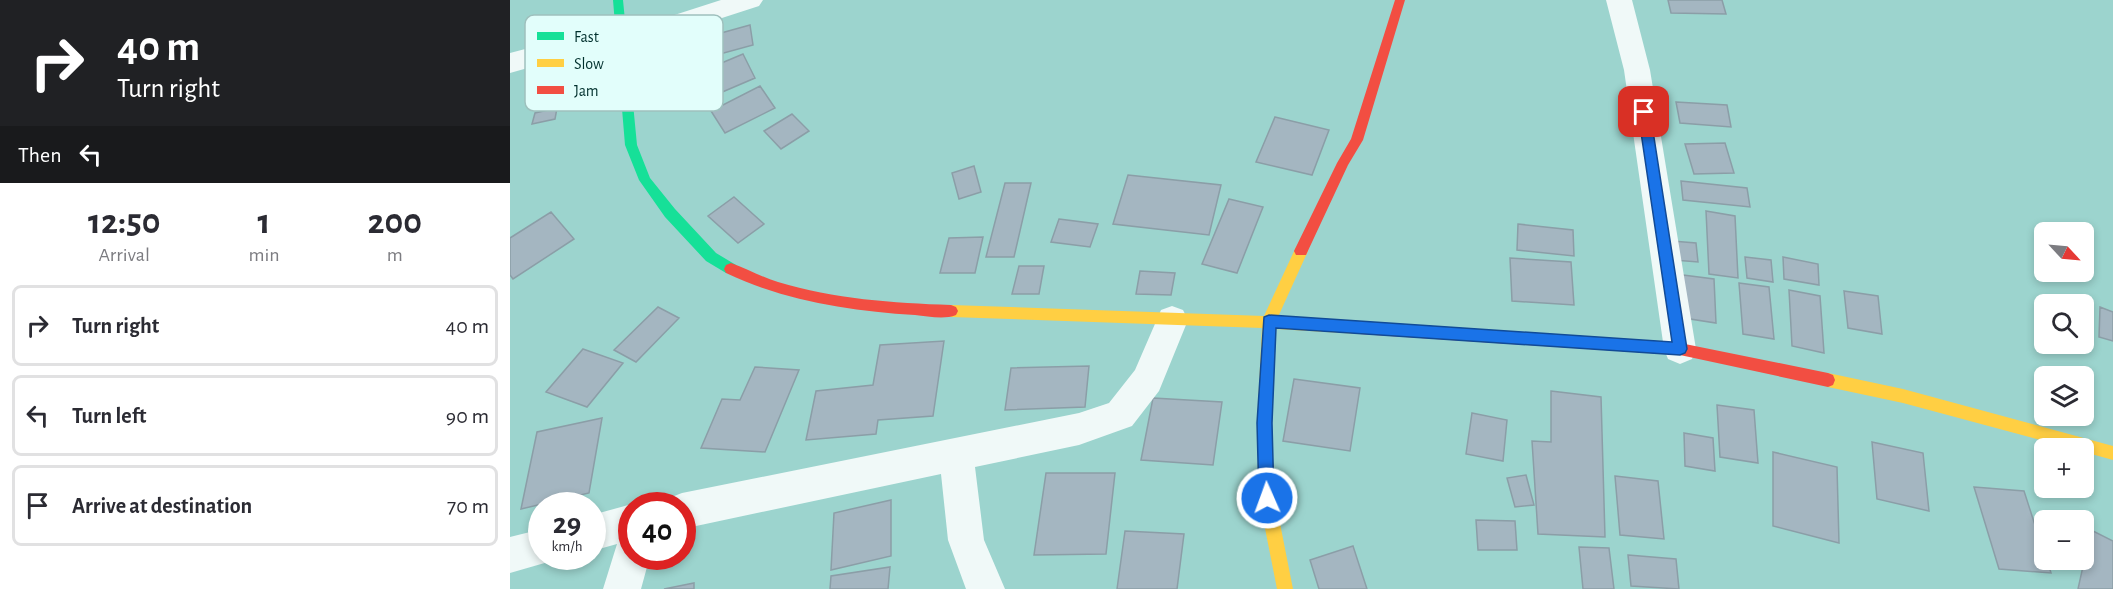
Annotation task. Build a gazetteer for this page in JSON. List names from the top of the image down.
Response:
{
  "legend": ["Fast", "Slow", "Jam"],
  "north": "bottom right",
  "page": {
    "turn": ["40 m", "Turn right"],
    "then": "Then",
    "eta": [
      "12:50",
      "Arrival",
      "1",
      "min",
      "200",
      "m"
    ],
    "map_buttons": ["+", "−"],
    "list": [
      {
        "name": "Turn right",
        "value": "40 m"
      },
      {
        "name": "Turn left",
        "value": "90 m"
      },
      {
        "name": "Arrive at destination",
        "value": "70 m"
      }
    ],
    "speed": "29 km/h",
    "limit": "40"
  }
}
